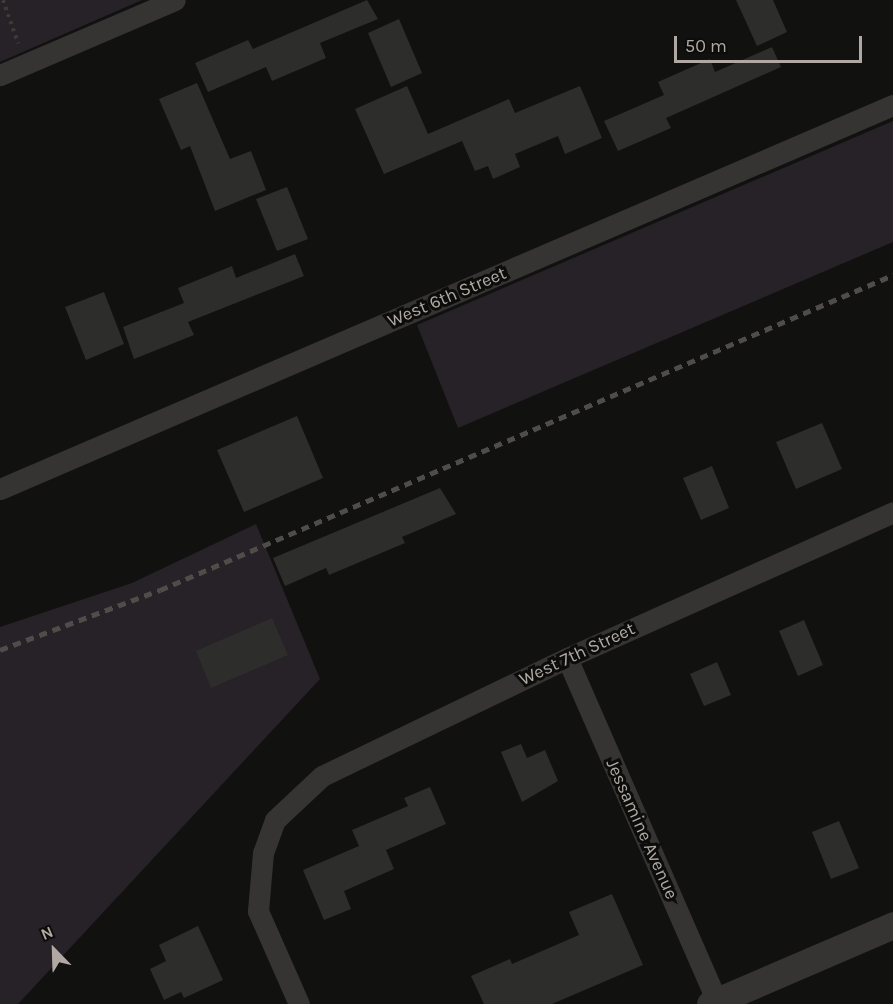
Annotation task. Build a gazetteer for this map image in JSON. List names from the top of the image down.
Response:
{
  "streets": {
    "street": ["West 6th Street", "West 7th Street", "Jessamine Avenue"]
  },
  "crossings": [
    ["West 7th Street", "Jessamine Avenue"]
  ],
  "scale_bar": "50 m",
  "north": "top left"
}
